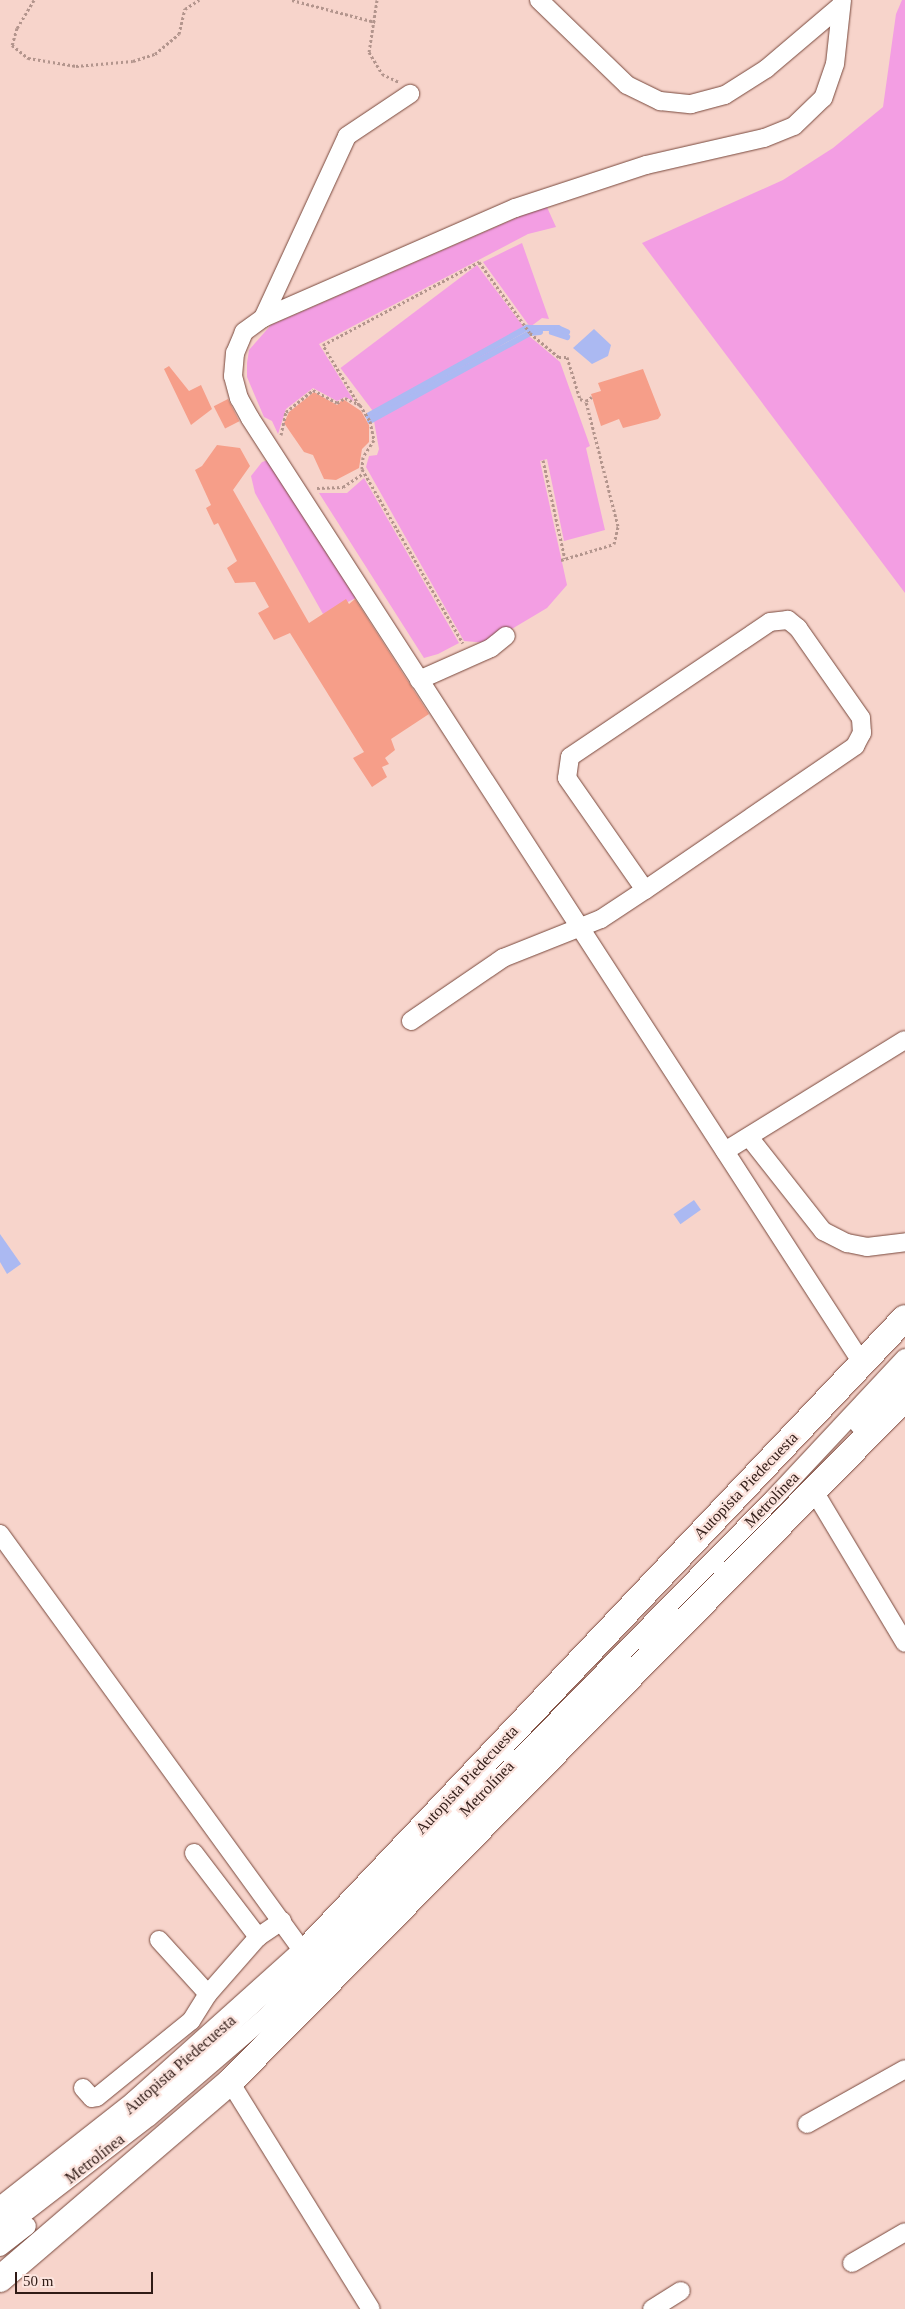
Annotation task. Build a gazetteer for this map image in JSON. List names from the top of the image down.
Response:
{
  "streets": {
    "highway": ["Autopista Piedecuesta"],
    "street": ["Metrolínea"]
  },
  "scale_bar": "50 m"
}
